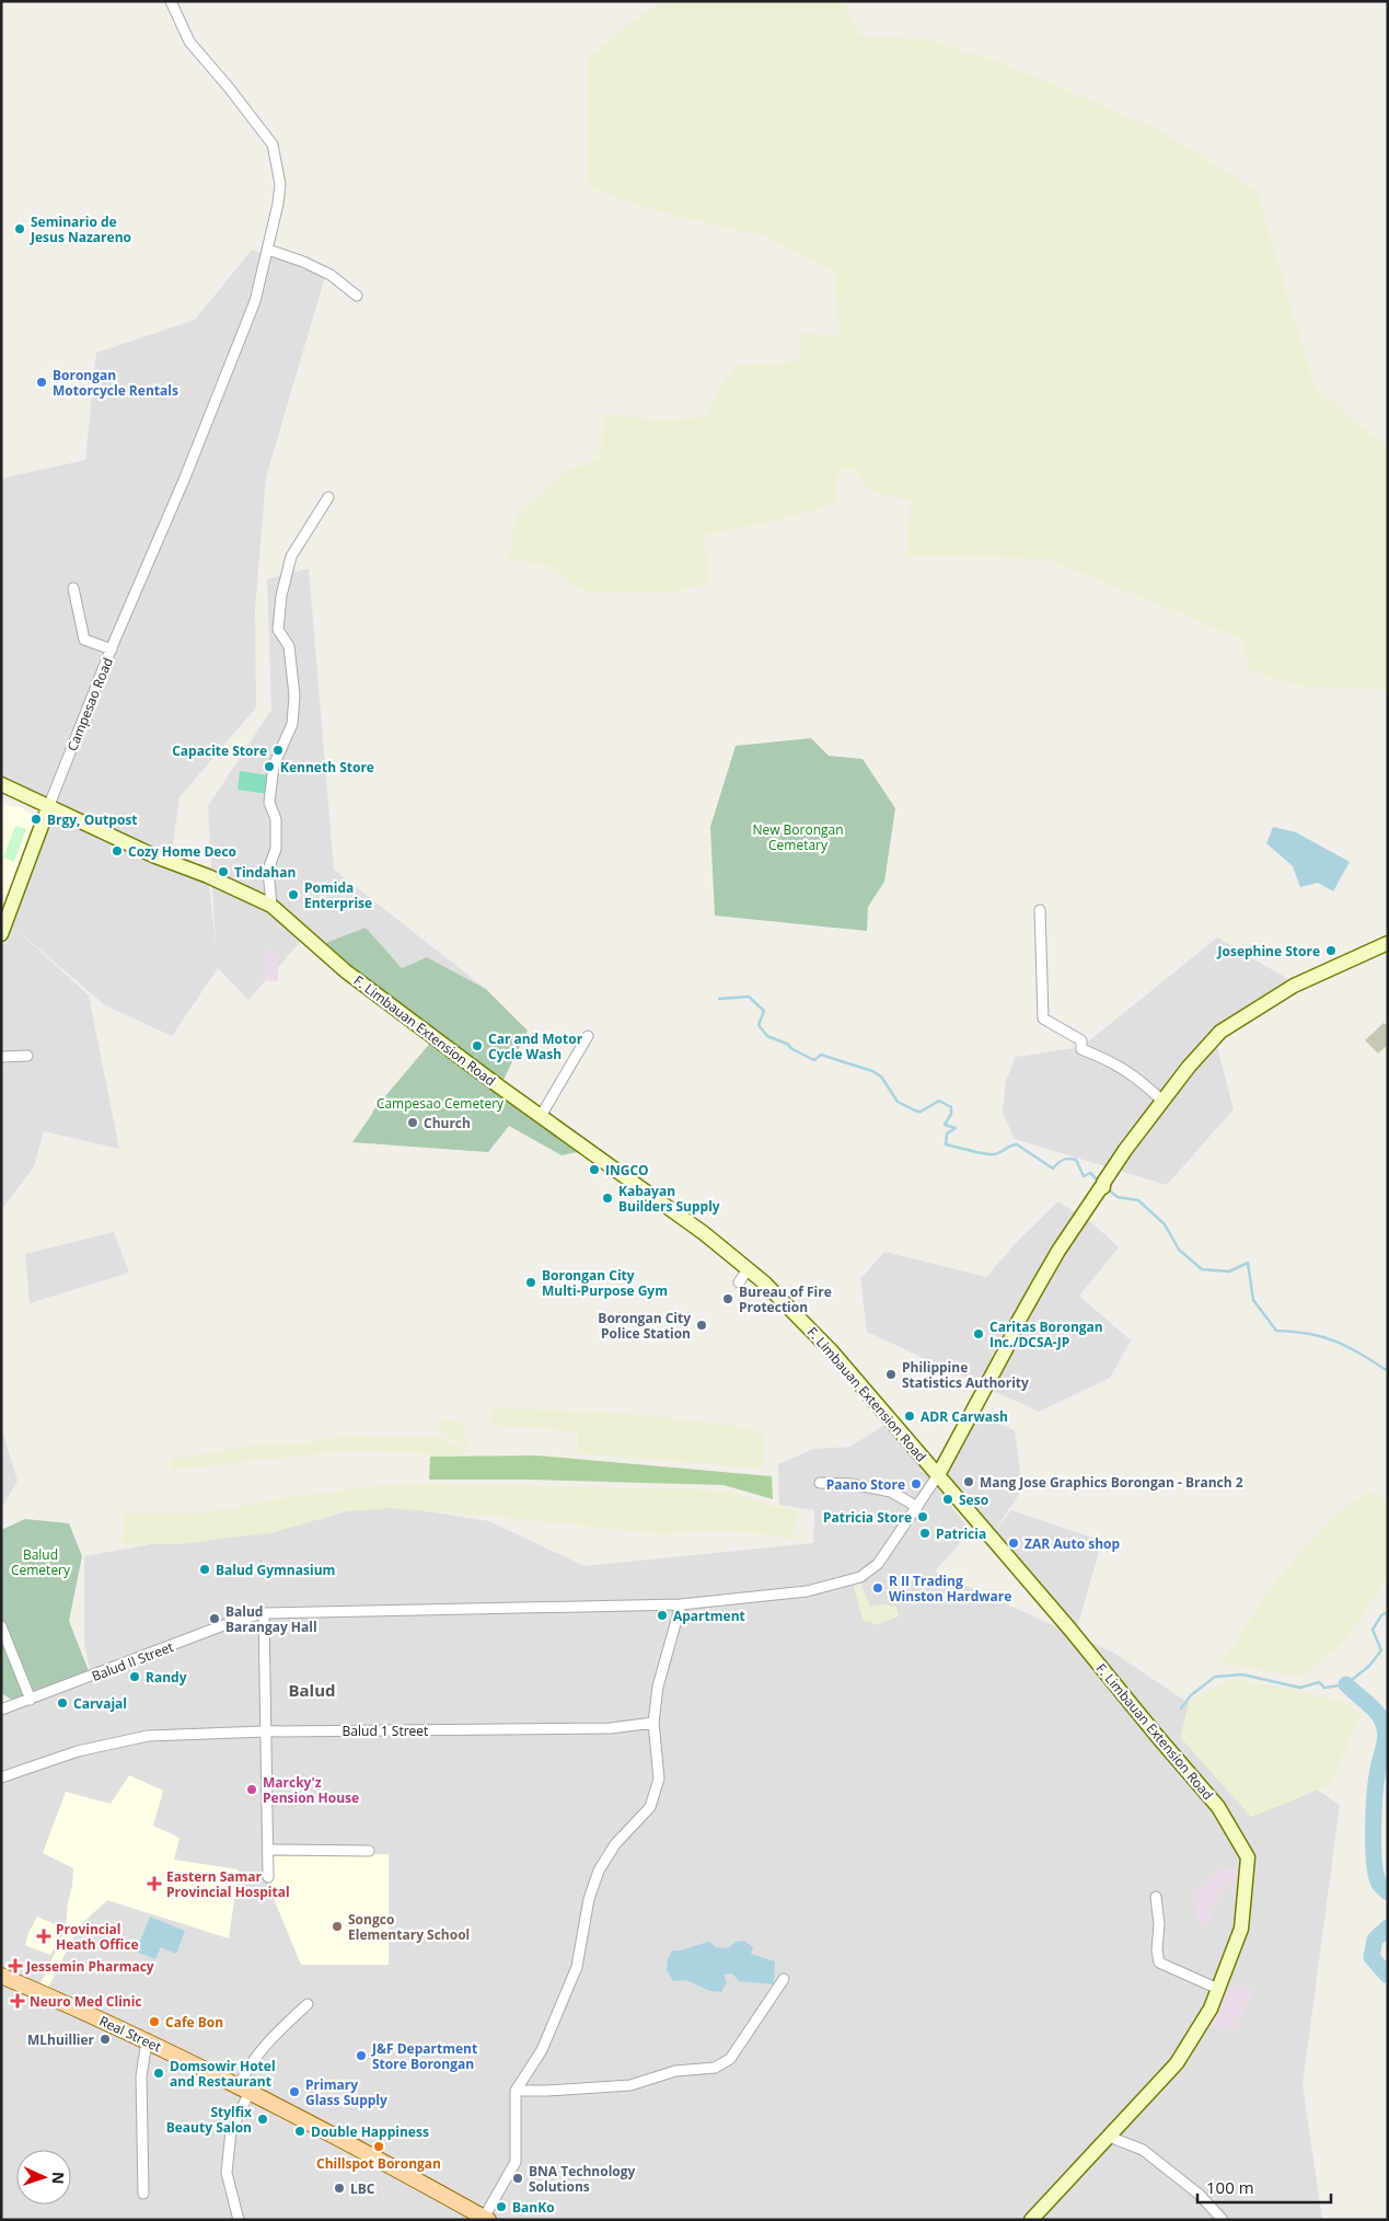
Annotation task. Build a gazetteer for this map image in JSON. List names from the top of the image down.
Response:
{
  "streets": {
    "main road": ["Real Street"],
    "street": [
      "Campesao Road",
      "F. Limbauan Extension Road",
      "Balud II Street",
      "Balud 1 Street"
    ]
  },
  "crossings": [
    ["Campesao Road", "F. Limbauan Extension Road"],
    ["F. Limbauan Extension Road", "Balud II Street"]
  ],
  "districts": ["Balud"],
  "parks": ["New Borongan Cemetary", "Campesao Cemetery", "Balud Cemetery"],
  "places": {
    "other": [
      "Seminario de Jesus Nazareno",
      "Borongan Motorcycle Rentals",
      "Capacite Store",
      "Kenneth Store",
      "Brgy, Outpost",
      "Cozy Home Deco",
      "Tindahan",
      "Pomida Enterprise",
      "Josephine Store",
      "Car and Motor Cycle Wash",
      "Church",
      "INGCO",
      "Kabayan Builders Supply",
      "Borongan City Multi-Purpose Gym",
      "Bureau of Fire Protection",
      "Borongan City Police Station",
      "Caritas Borongan Inc./DCSA-JP",
      "Philippine Statistics Authority",
      "ADR Carwash",
      "Mang Jose Graphics Borongan - Branch 2",
      "Paano Store",
      "Seso",
      "Patricia Store",
      "Patricia",
      "ZAR Auto shop",
      "Balud Gymnasium",
      "R II Trading Winston Hardware",
      "Apartment",
      "Balud Barangay Hall",
      "Randy",
      "Carvajal",
      "Marcky'z Pension House",
      "Songco Elementary School",
      "Cafe Bon",
      "MLhuillier",
      "J&F Department Store Borongan",
      "Domsowir Hotel and Restaurant",
      "Primary Glass Supply",
      "Stylfix Beauty Salon",
      "Double Happiness",
      "Chillspot Borongan",
      "BNA Technology Solutions",
      "LBC",
      "BanKo"
    ],
    "health": [
      "Eastern Samar Provincial Hospital",
      "Provincial Heath Office",
      "Jessemin Pharmacy",
      "Neuro Med Clinic"
    ]
  },
  "scale_bar": "100 m",
  "north": "right"
}
